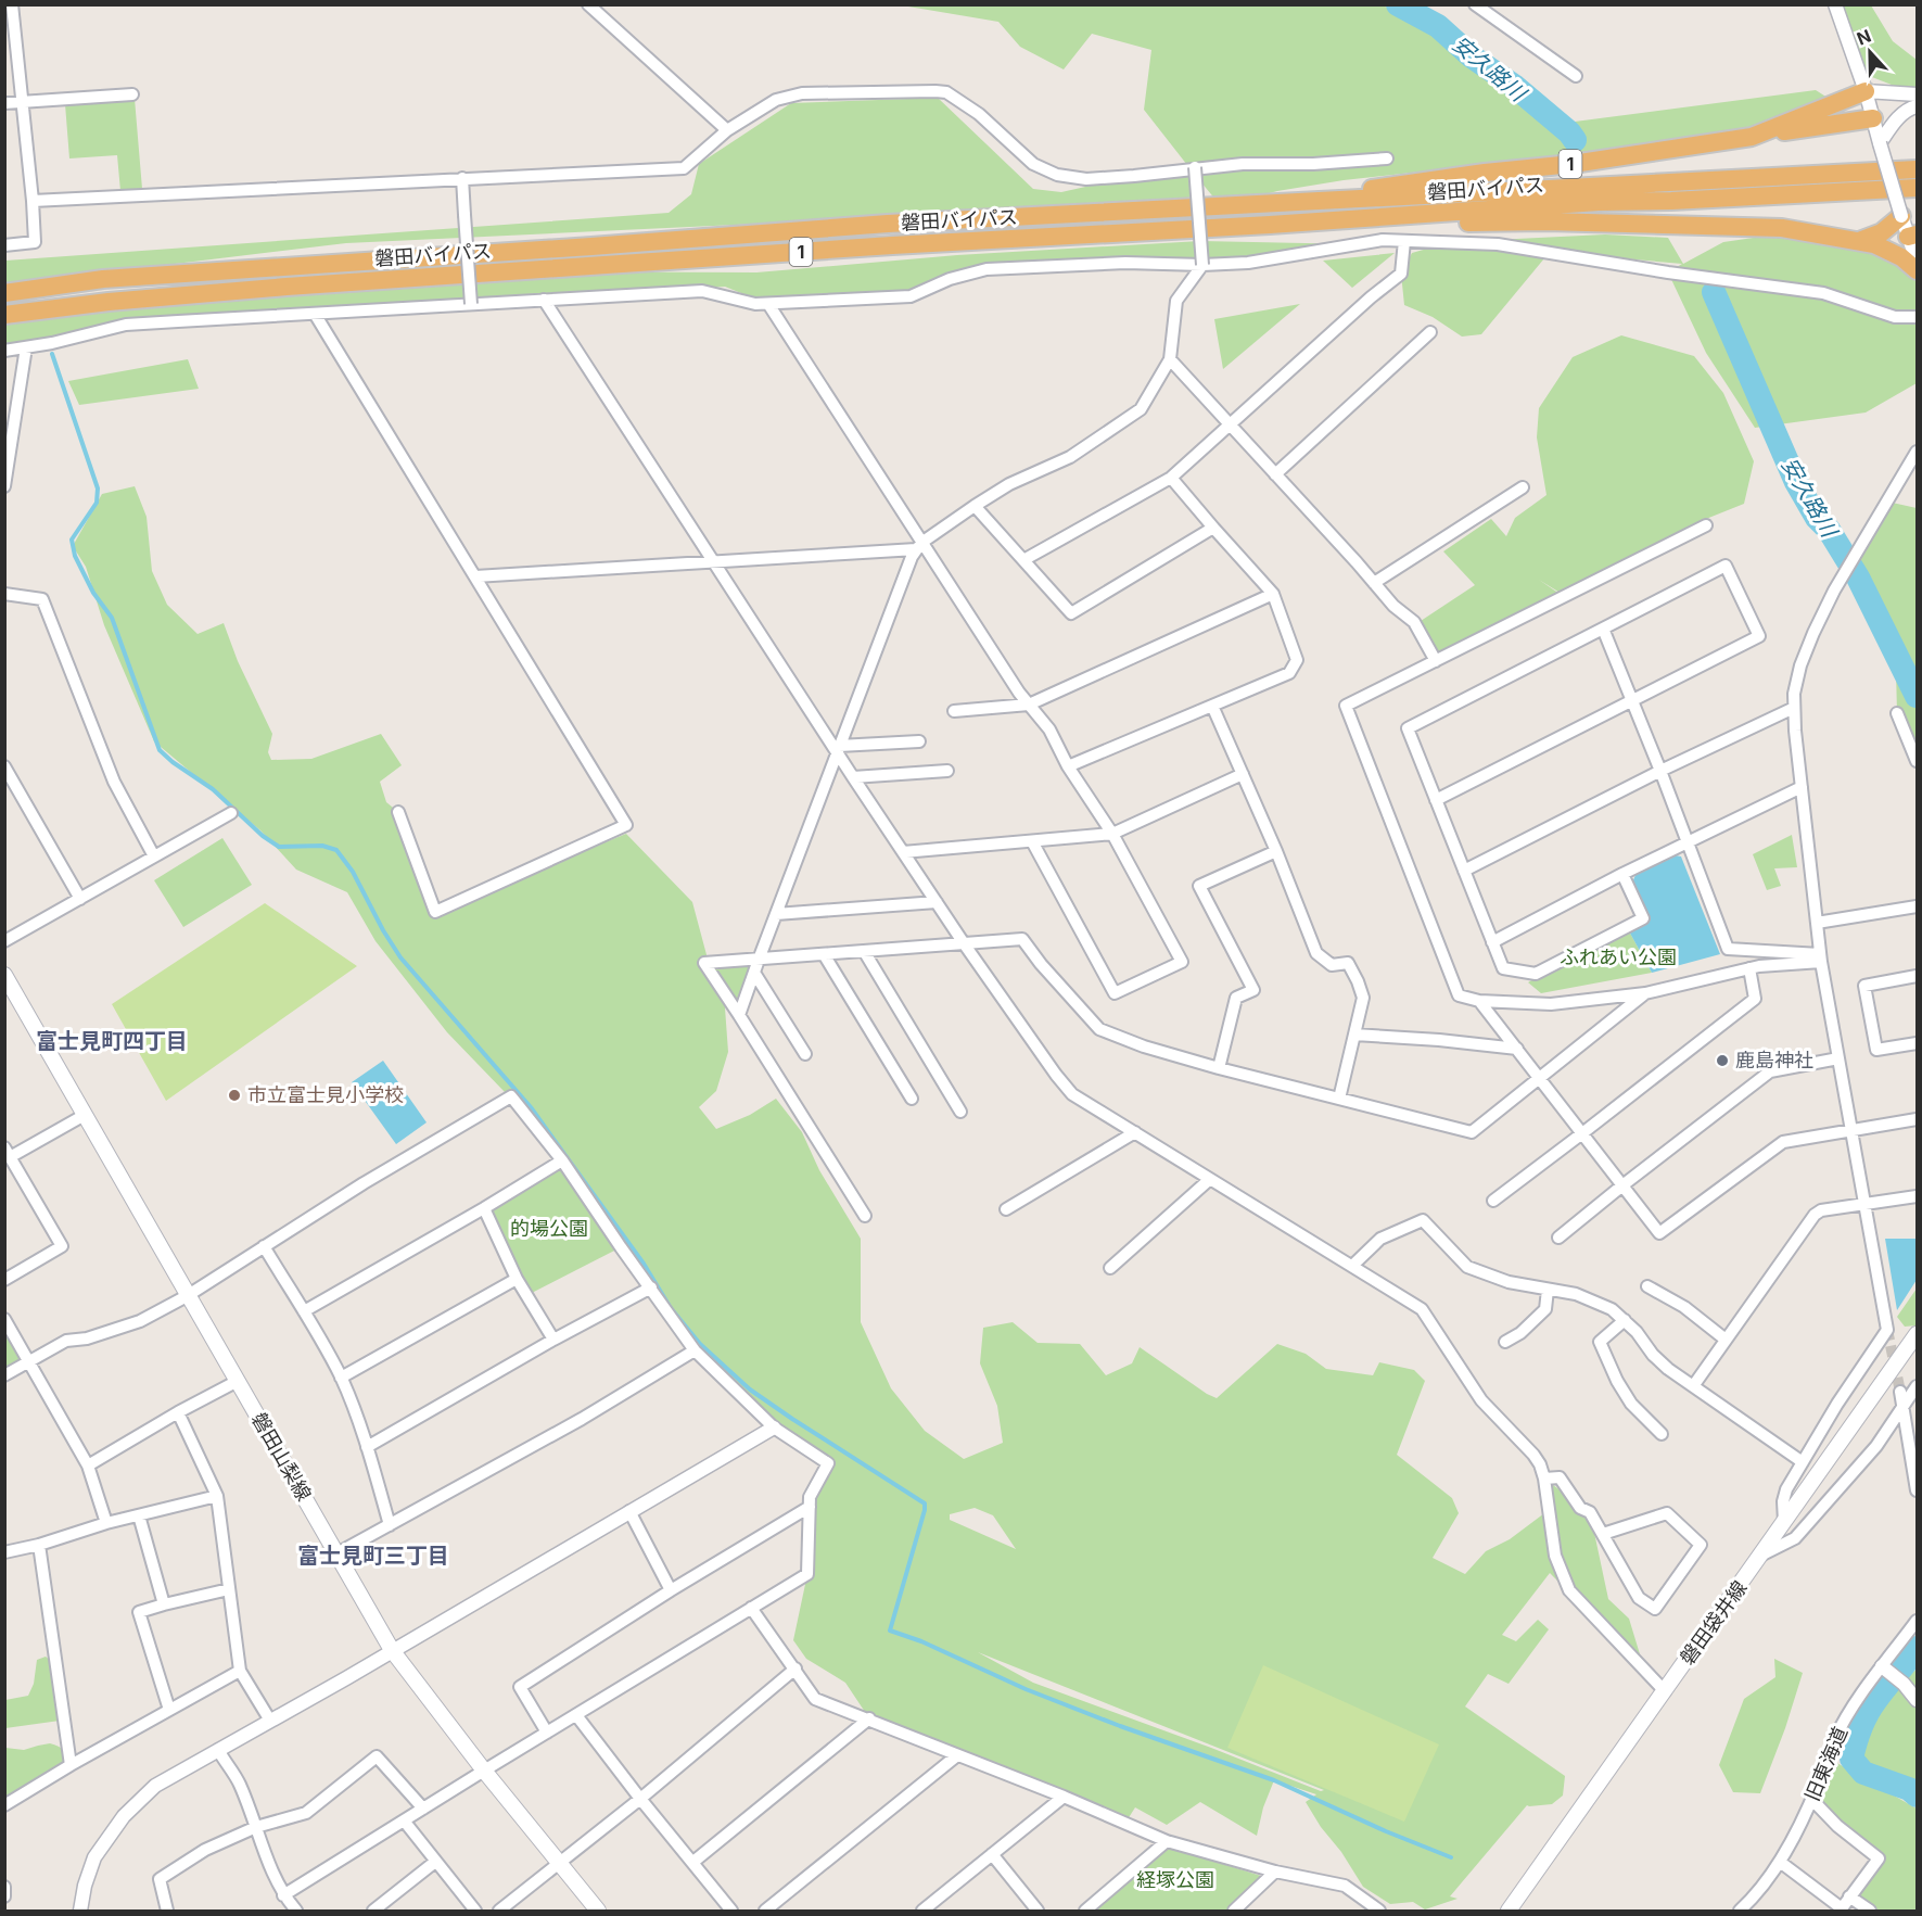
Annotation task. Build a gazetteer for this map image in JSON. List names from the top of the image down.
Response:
{
  "streets": {
    "highway": ["1", "磐田バイパス"],
    "main road": ["磐田山梨線", "磐田袋井線"],
    "street": ["旧東海道"]
  },
  "crossings": [
    ["1", "磐田バイパス"]
  ],
  "districts": ["富士見町四丁目", "富士見町三丁目"],
  "water": ["安久路川"],
  "parks": ["ふれあい公園", "的場公園", "経塚公園"],
  "places": ["鹿島神社", "市立富士見小学校"],
  "north": "top"
}
